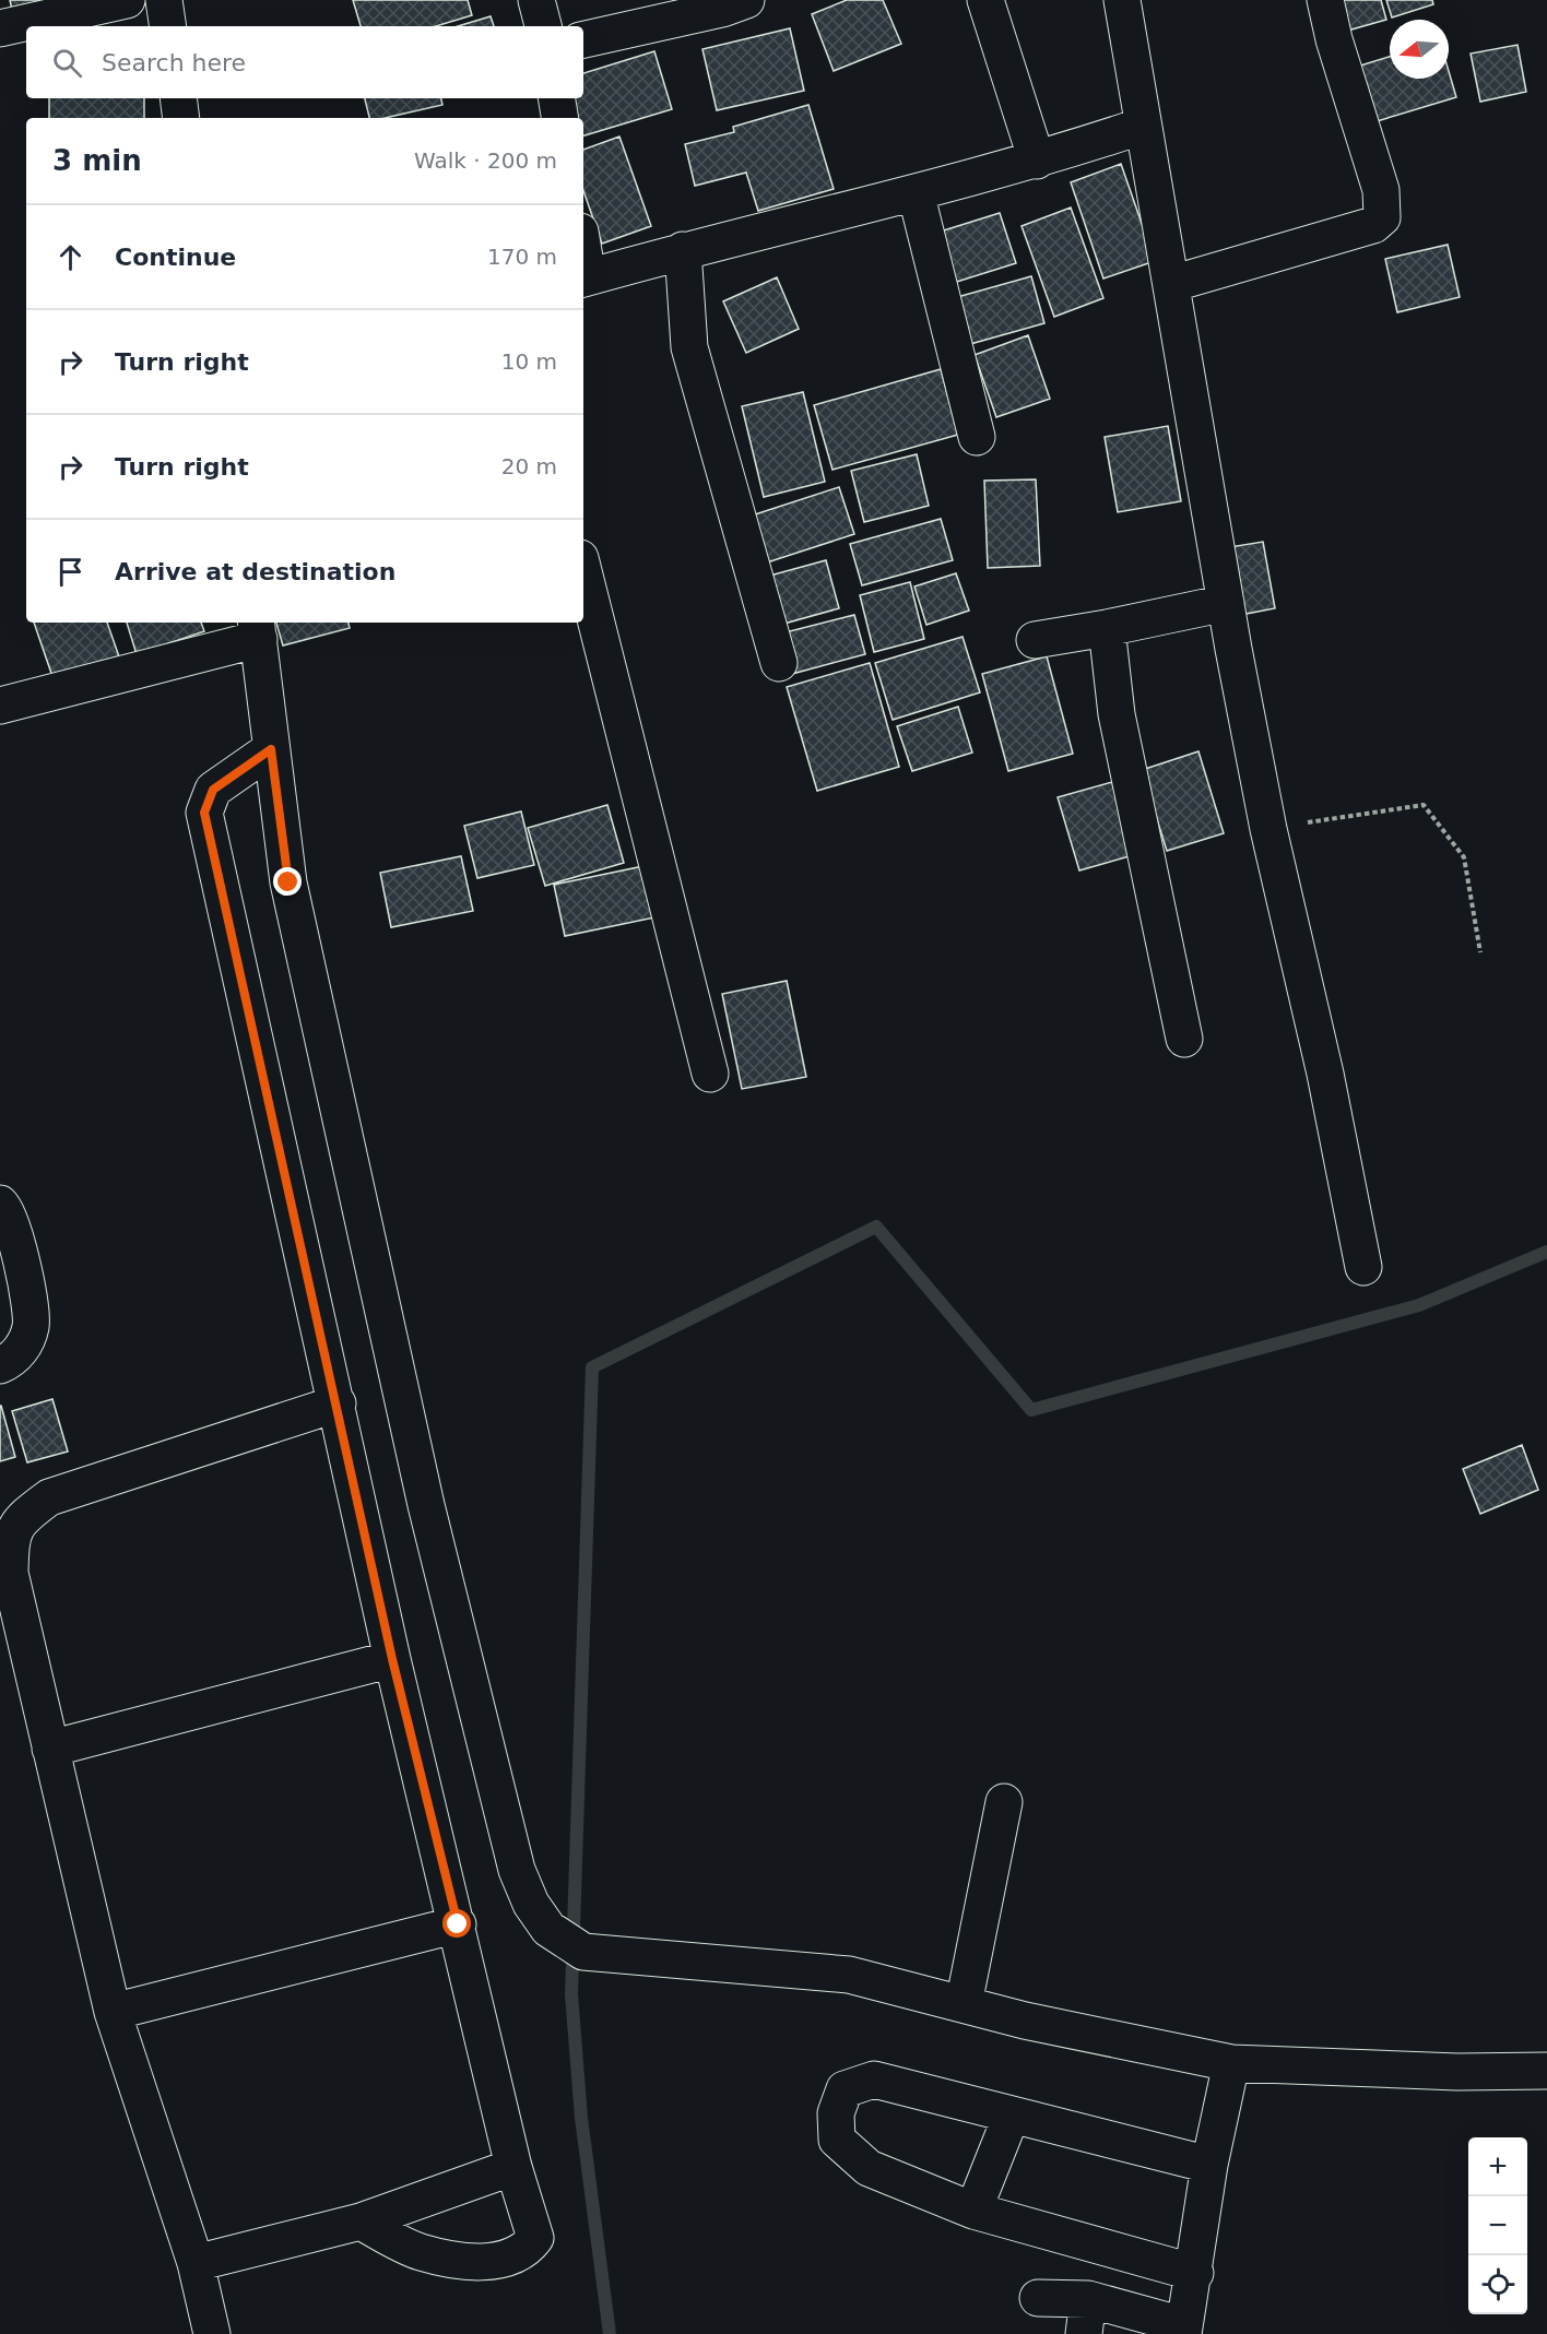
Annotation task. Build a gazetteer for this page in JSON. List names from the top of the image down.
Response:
{
  "north": "left",
  "page": {
    "search": "Search here",
    "heading": ["3 min", "Walk · 200 m"],
    "list": [
      ["Continue", "170 m"],
      ["Turn right", "10 m"],
      ["Turn right", "20 m"],
      "Arrive at destination"
    ],
    "map_buttons": ["+", "−"]
  }
}
